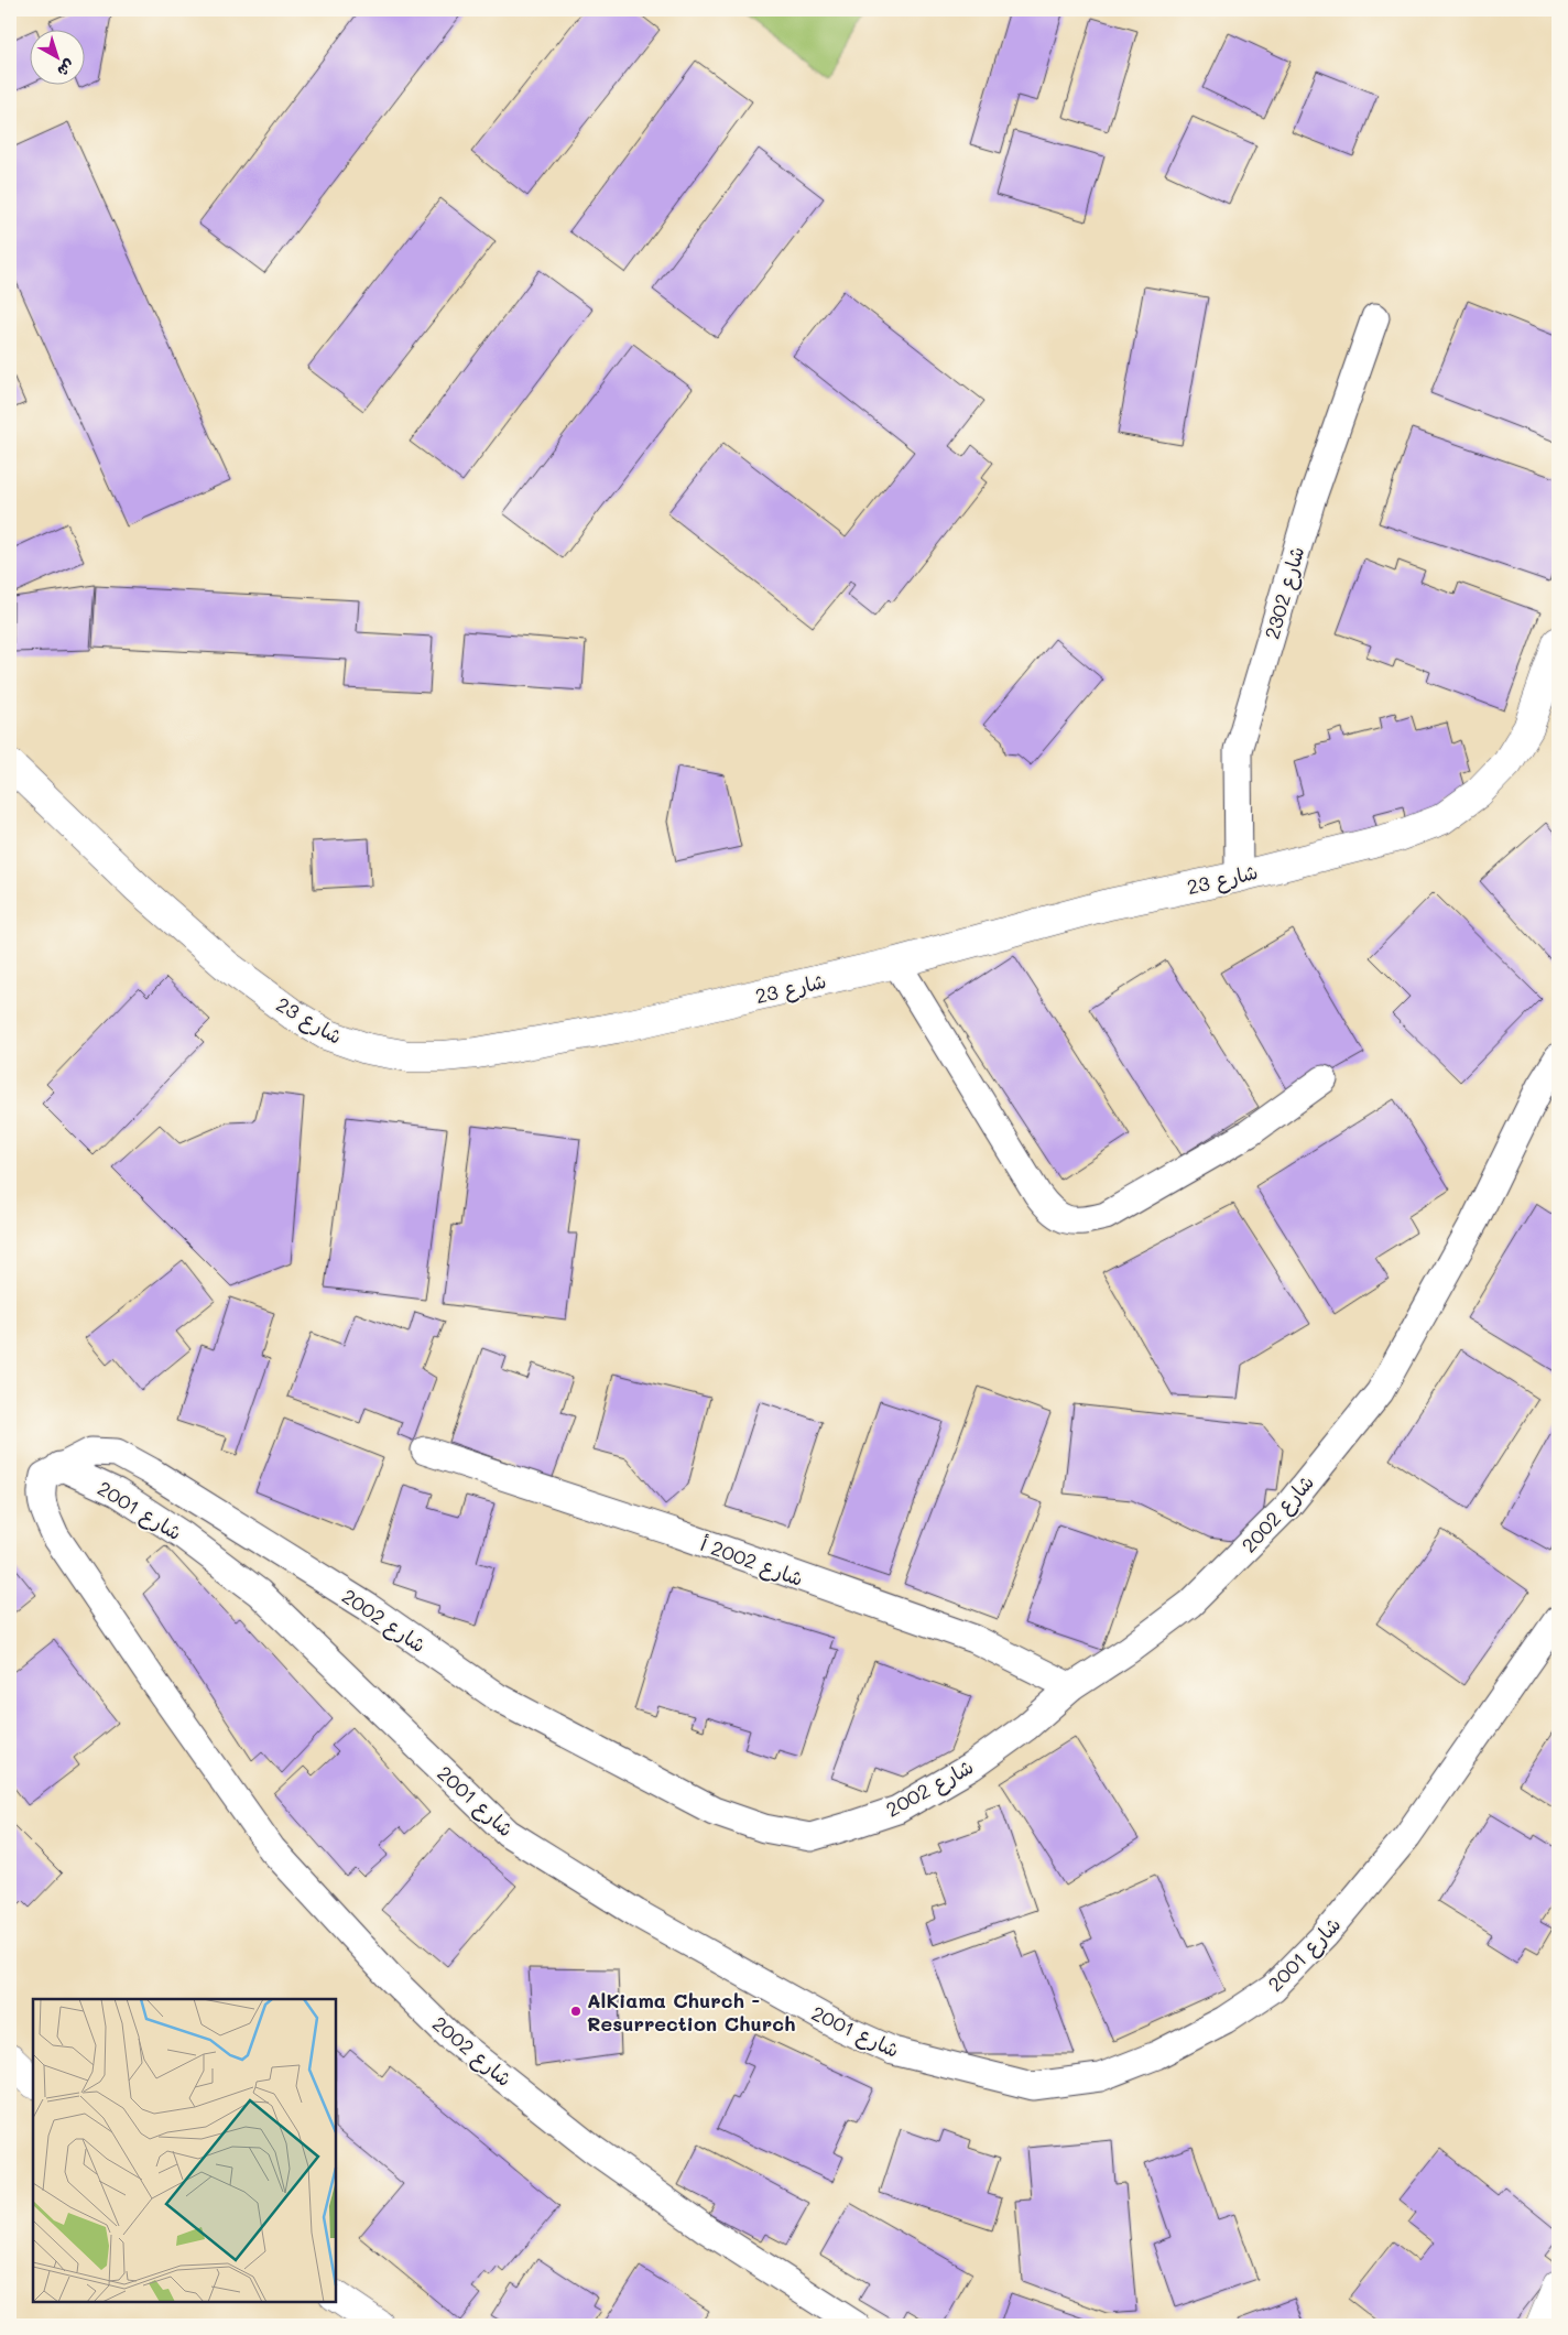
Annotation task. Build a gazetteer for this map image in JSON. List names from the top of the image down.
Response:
{
  "streets": {
    "street": [
      "شارع 2302",
      "شارع 23",
      "شارع 2001",
      "شارع 2002",
      "شارع 2002 أ"
    ]
  },
  "crossings": [
    ["شارع 2302", "شارع 23"],
    ["شارع 2001", "شارع 2002"],
    ["شارع 2002", "شارع 2002 أ"]
  ],
  "places": ["AlKiama Church - Resurrection Church"],
  "north": "bottom right"
}
